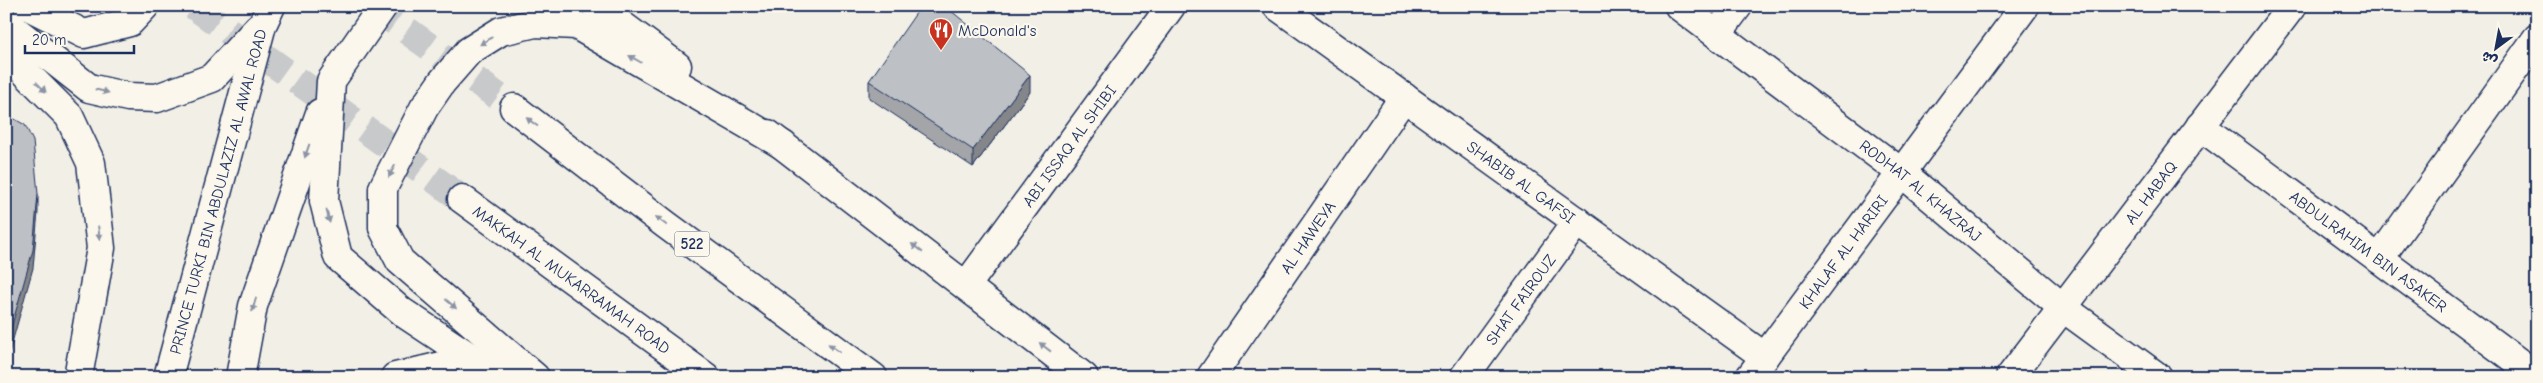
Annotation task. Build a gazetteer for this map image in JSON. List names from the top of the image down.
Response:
{
  "streets": {
    "main road": [
      "ABI ISSAQ AL SHIBI",
      "SHABIB AL GAFSI",
      "RODHAT AL KHAZRAJ",
      "PRINCE TURKI BIN ABDULAZIZ AL AWAL ROAD",
      "AL HABAQ",
      "AL HAWEYA",
      "522",
      "ABDULRAHIM BIN ASAKER",
      "KHALAF AL HARIRI",
      "MAKKAH AL MUKARRAMAH ROAD",
      "SHAT FAIROUZ"
    ]
  },
  "crossings": [
    ["SHABIB AL GAFSI", "AL HAWEYA"],
    ["SHABIB AL GAFSI", "KHALAF AL HARIRI"],
    ["SHABIB AL GAFSI", "SHAT FAIROUZ"],
    ["RODHAT AL KHAZRAJ", "AL HABAQ"],
    ["RODHAT AL KHAZRAJ", "KHALAF AL HARIRI"],
    ["AL HABAQ", "ABDULRAHIM BIN ASAKER"]
  ],
  "places": {
    "restaurant": ["McDonald's"]
  },
  "scale_bar": "20 m",
  "north": "bottom left"
}
